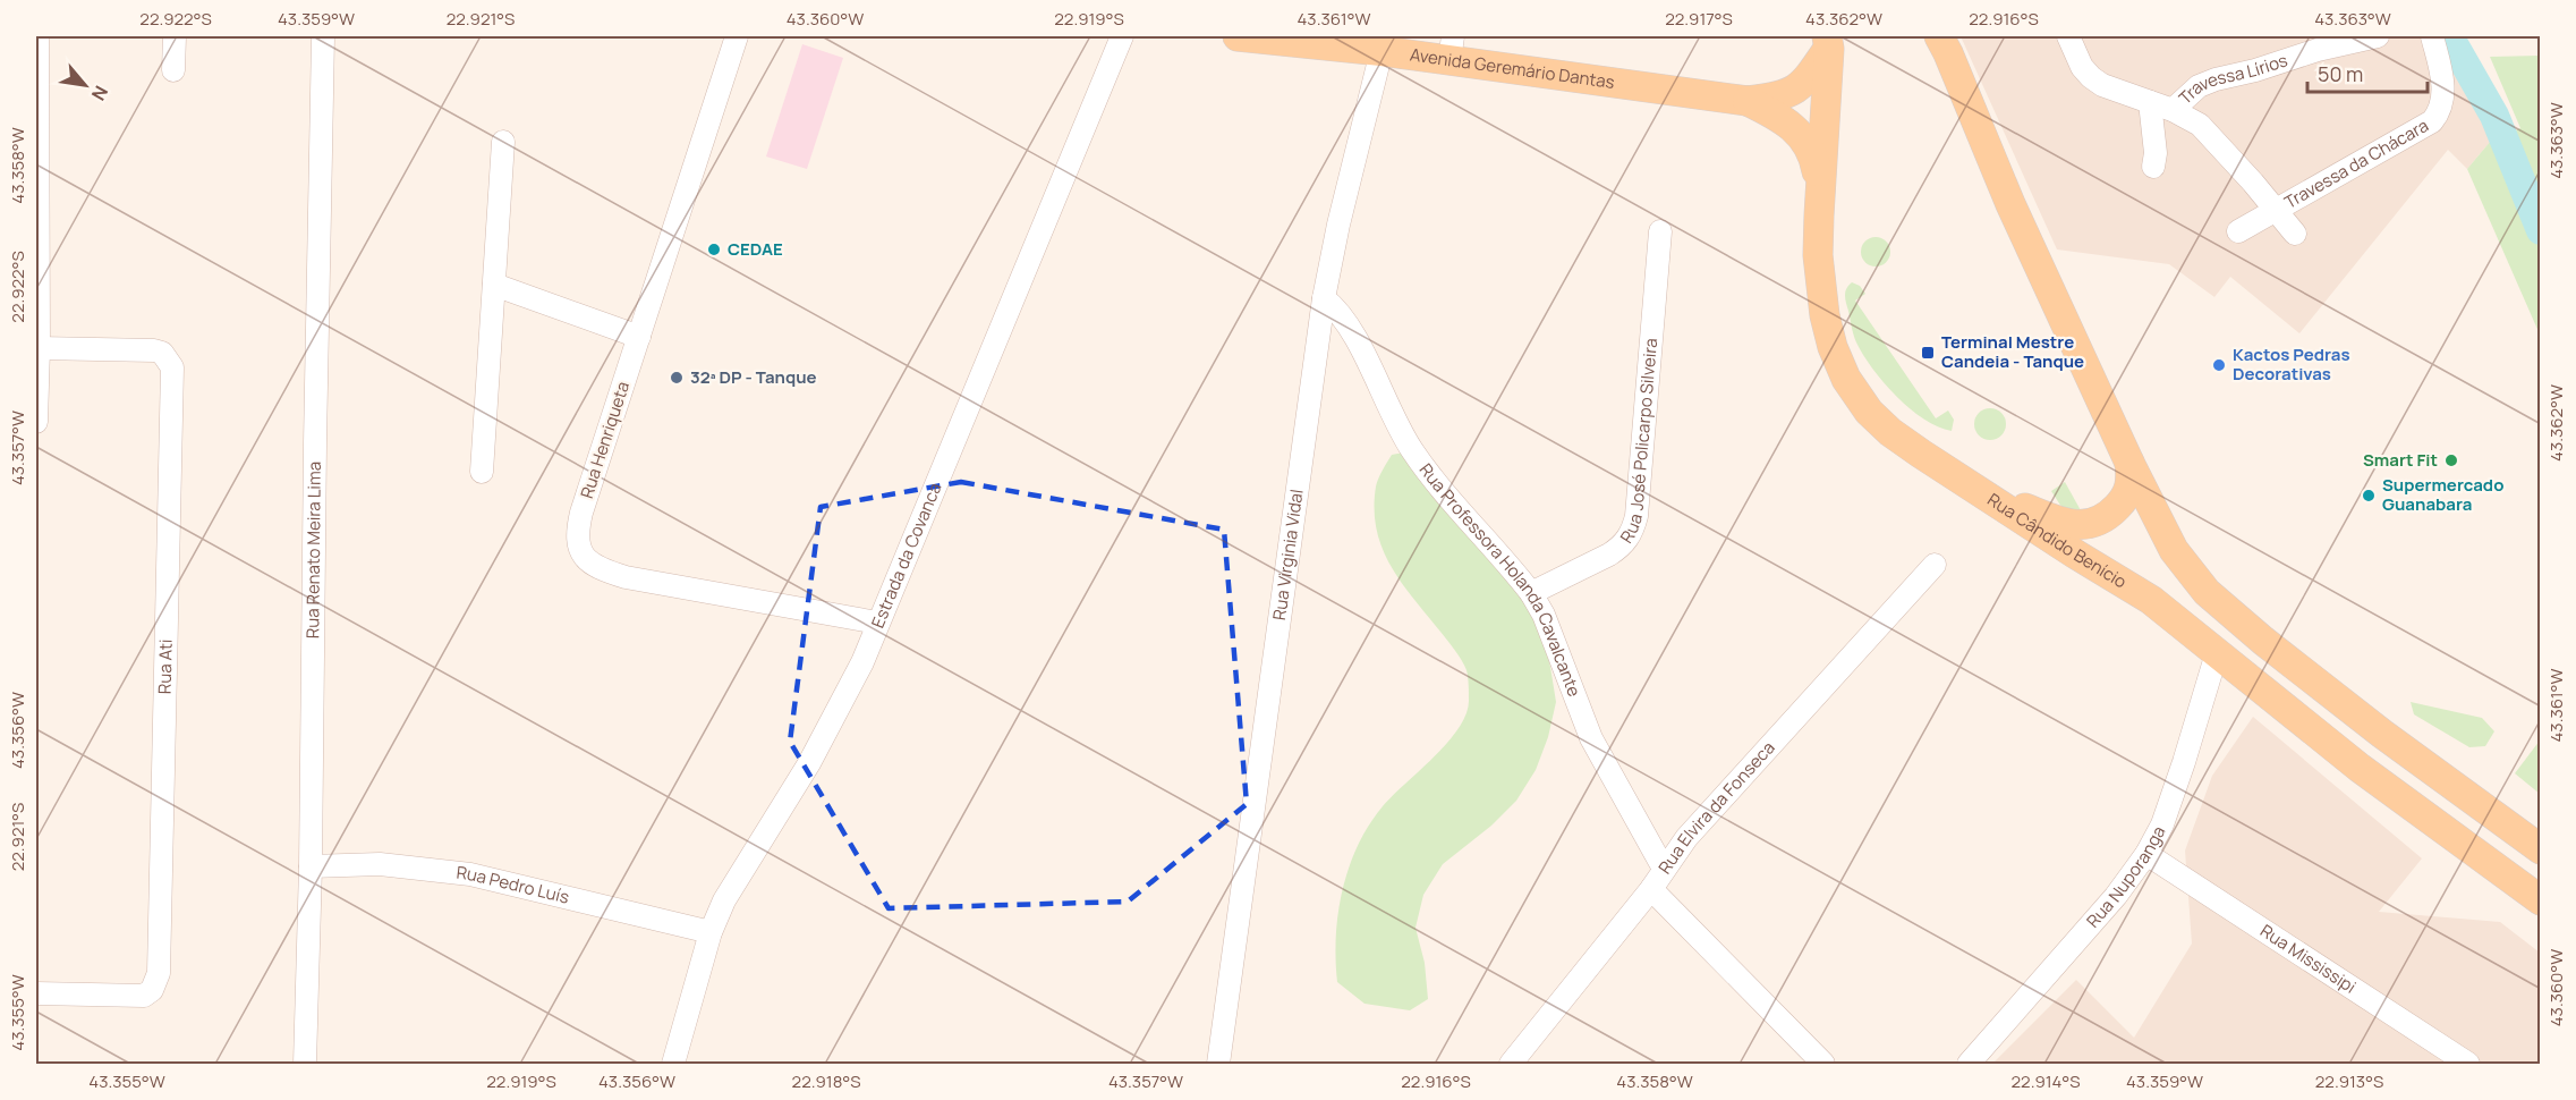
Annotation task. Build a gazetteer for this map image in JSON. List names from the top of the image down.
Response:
{
  "streets": {
    "main road": ["Avenida Geremário Dantas", "Rua Cândido Benício"],
    "street": [
      "Travessa Lírios",
      "Travessa da Chácara",
      "Rua José Policarpo Silveira",
      "Rua Henriqueta",
      "Rua Renato Meira Lima",
      "Estrada da Covanca",
      "Rua Virginia Vidal",
      "Rua Professora Holanda Cavalcante",
      "Rua Ati",
      "Rua Elvira da Fonseca",
      "Rua Nuporanga",
      "Rua Pedro Luís",
      "Rua Mississipi"
    ]
  },
  "crossings": [
    ["Avenida Geremário Dantas", "Rua Cândido Benício"],
    ["Avenida Geremário Dantas", "Rua Virginia Vidal"],
    ["Rua José Policarpo Silveira", "Rua Professora Holanda Cavalcante"],
    ["Rua Henriqueta", "Estrada da Covanca"],
    ["Rua Cândido Benício", "Rua Nuporanga"],
    ["Rua Renato Meira Lima", "Rua Pedro Luís"],
    ["Estrada da Covanca", "Rua Pedro Luís"],
    ["Rua Virginia Vidal", "Rua Professora Holanda Cavalcante"],
    ["Rua Professora Holanda Cavalcante", "Rua Elvira da Fonseca"],
    ["Rua Nuporanga", "Rua Mississipi"]
  ],
  "places": {
    "other": [
      "CEDAE",
      "Kactos Pedras Decorativas",
      "32ª DP - Tanque",
      "Smart Fit",
      "Supermercado Guanabara"
    ],
    "transit": ["Terminal Mestre Candeia - Tanque"]
  },
  "scale_bar": "50 m",
  "north": "bottom right",
  "coordinates": [
    "22.922°S",
    "43.359°W",
    "22.921°S",
    "43.360°W",
    "22.919°S",
    "43.361°W",
    "22.917°S",
    "43.362°W",
    "22.916°S",
    "43.363°W",
    "43.358°W",
    "43.357°W",
    "43.356°W",
    "43.355°W",
    "22.918°S",
    "22.914°S",
    "22.913°S"
  ]
}
